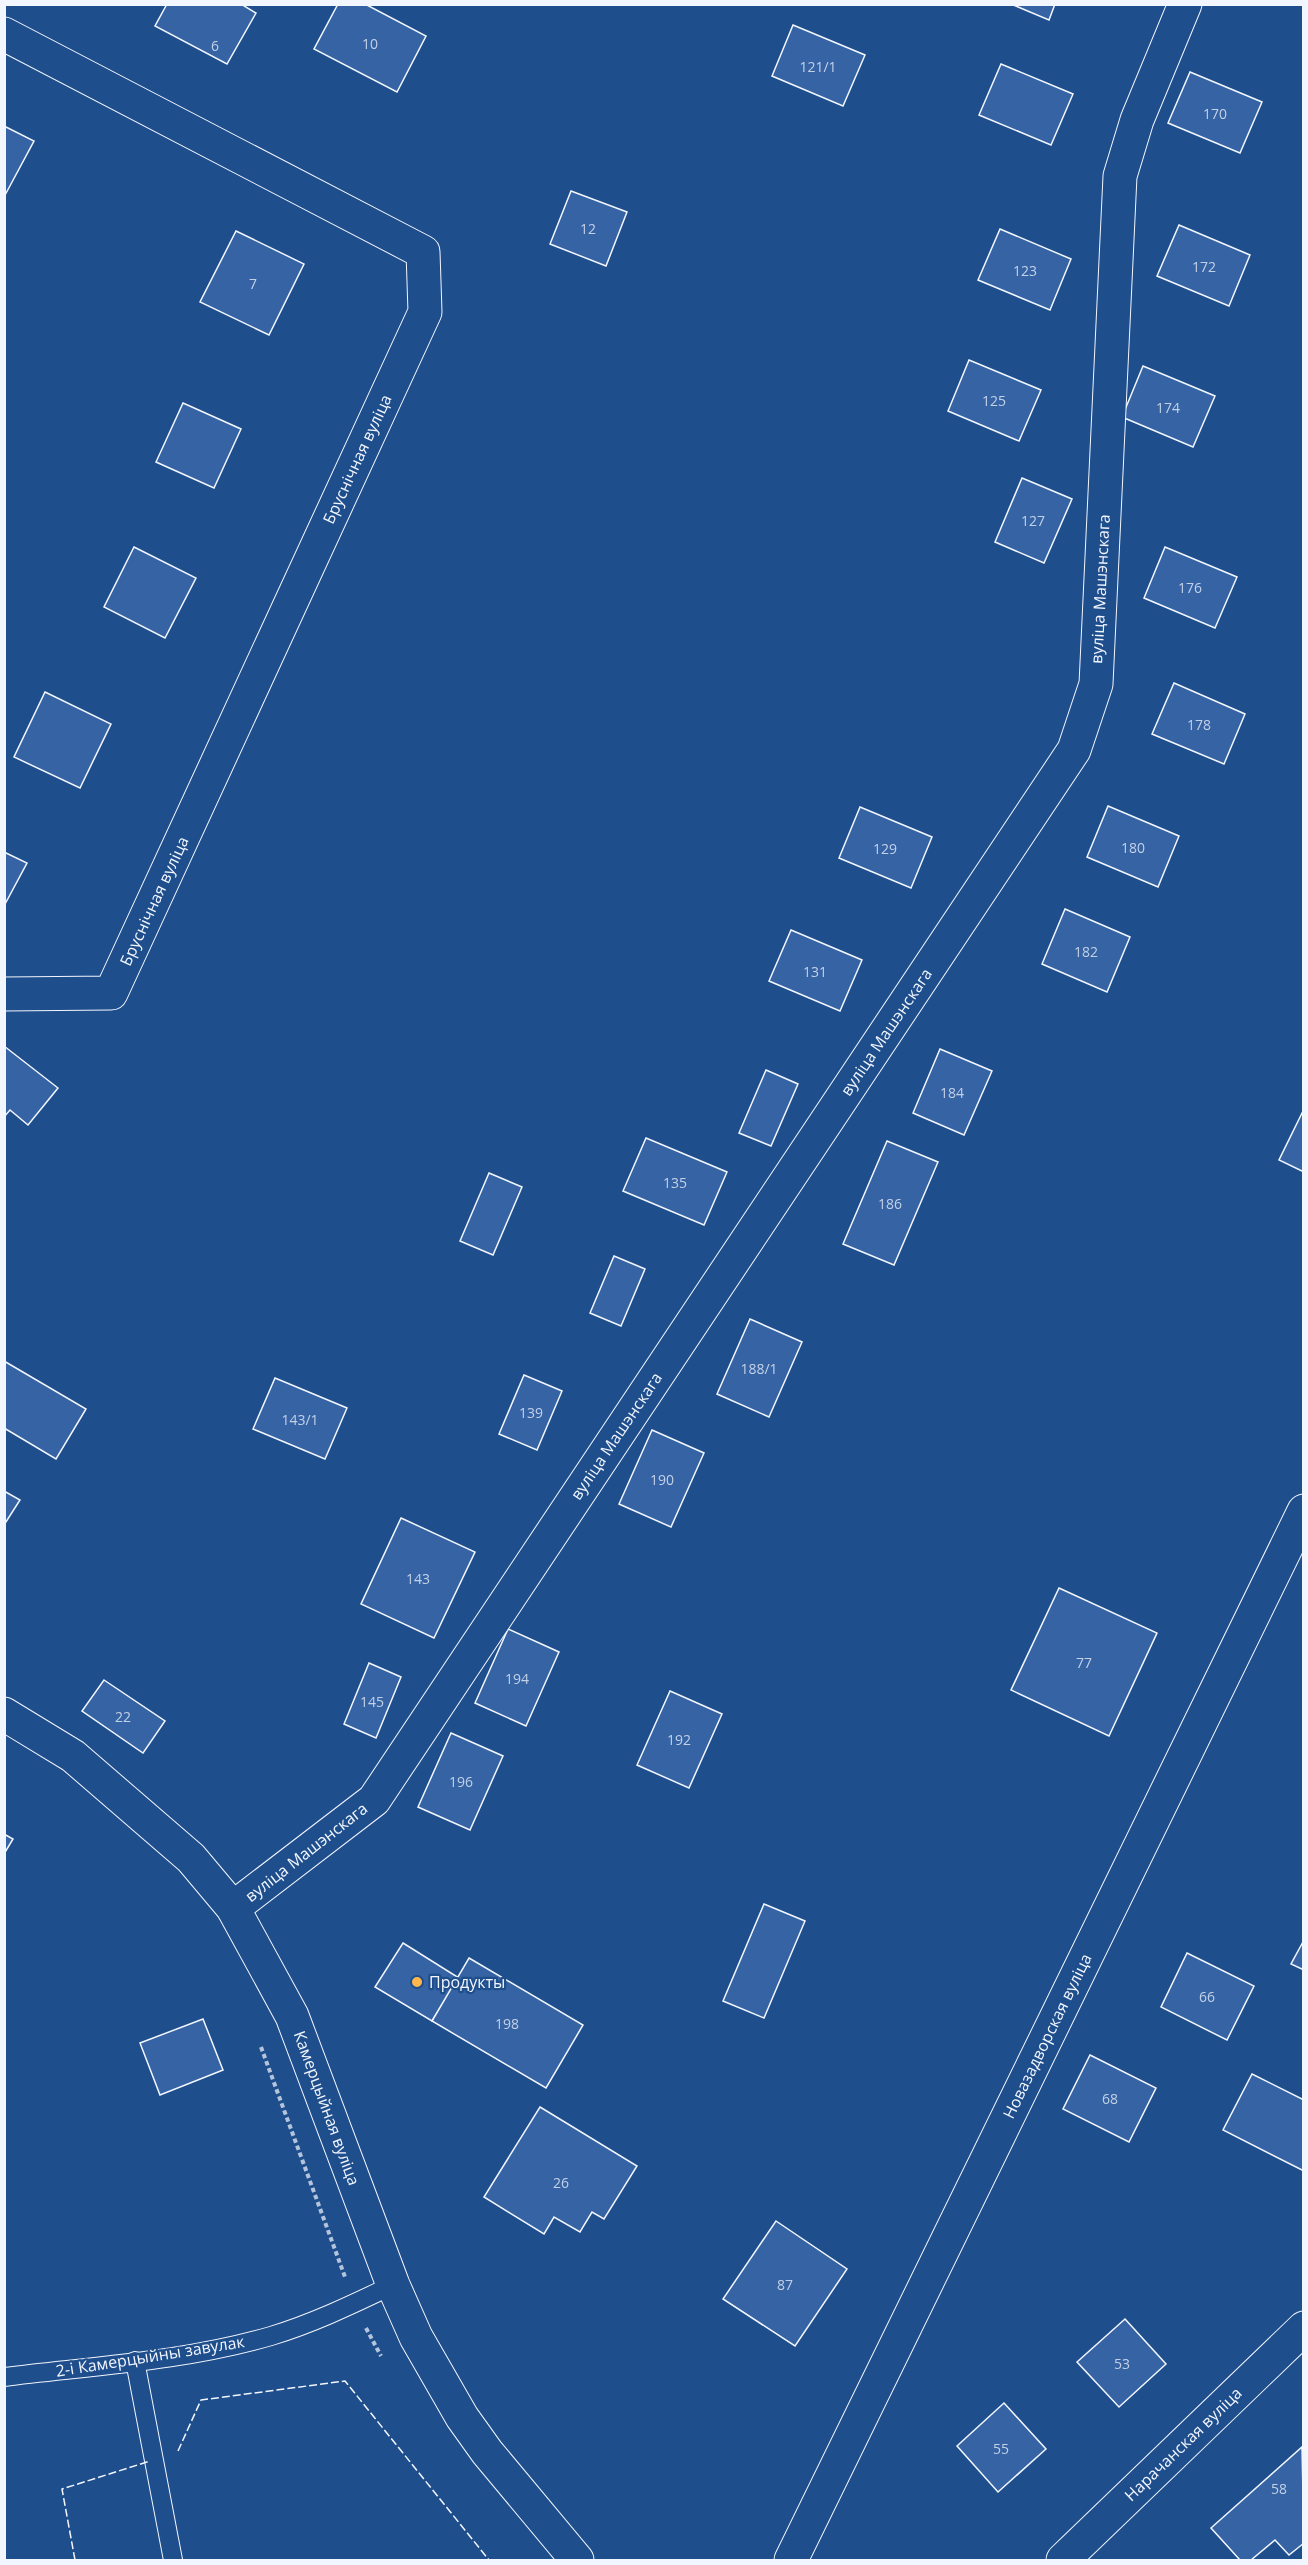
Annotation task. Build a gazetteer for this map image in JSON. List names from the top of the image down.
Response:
{
  "streets": {
    "street": [
      "Бруснічная вуліца",
      "вуліца Машэнскага",
      "Новазадворская вуліца",
      "Камерцыйная вуліца",
      "Нарачанская вуліца"
    ],
    "lane": ["2-і Камерцыйны завулак"]
  },
  "crossings": [
    ["вуліца Машэнскага", "Камерцыйная вуліца"],
    ["Камерцыйная вуліца", "2-і Камерцыйны завулак"]
  ],
  "places": ["Продукты"],
  "house_numbers": [
    "10",
    "6",
    "121/1",
    "170",
    "12",
    "172",
    "123",
    "7",
    "125",
    "174",
    "127",
    "176",
    "178",
    "180",
    "129",
    "182",
    "131",
    "184",
    "135",
    "186",
    "188/1",
    "139",
    "143/1",
    "190",
    "143",
    "77",
    "194",
    "145",
    "22",
    "192",
    "196",
    "66",
    "198",
    "68",
    "26",
    "87",
    "53",
    "55",
    "58"
  ]
}
